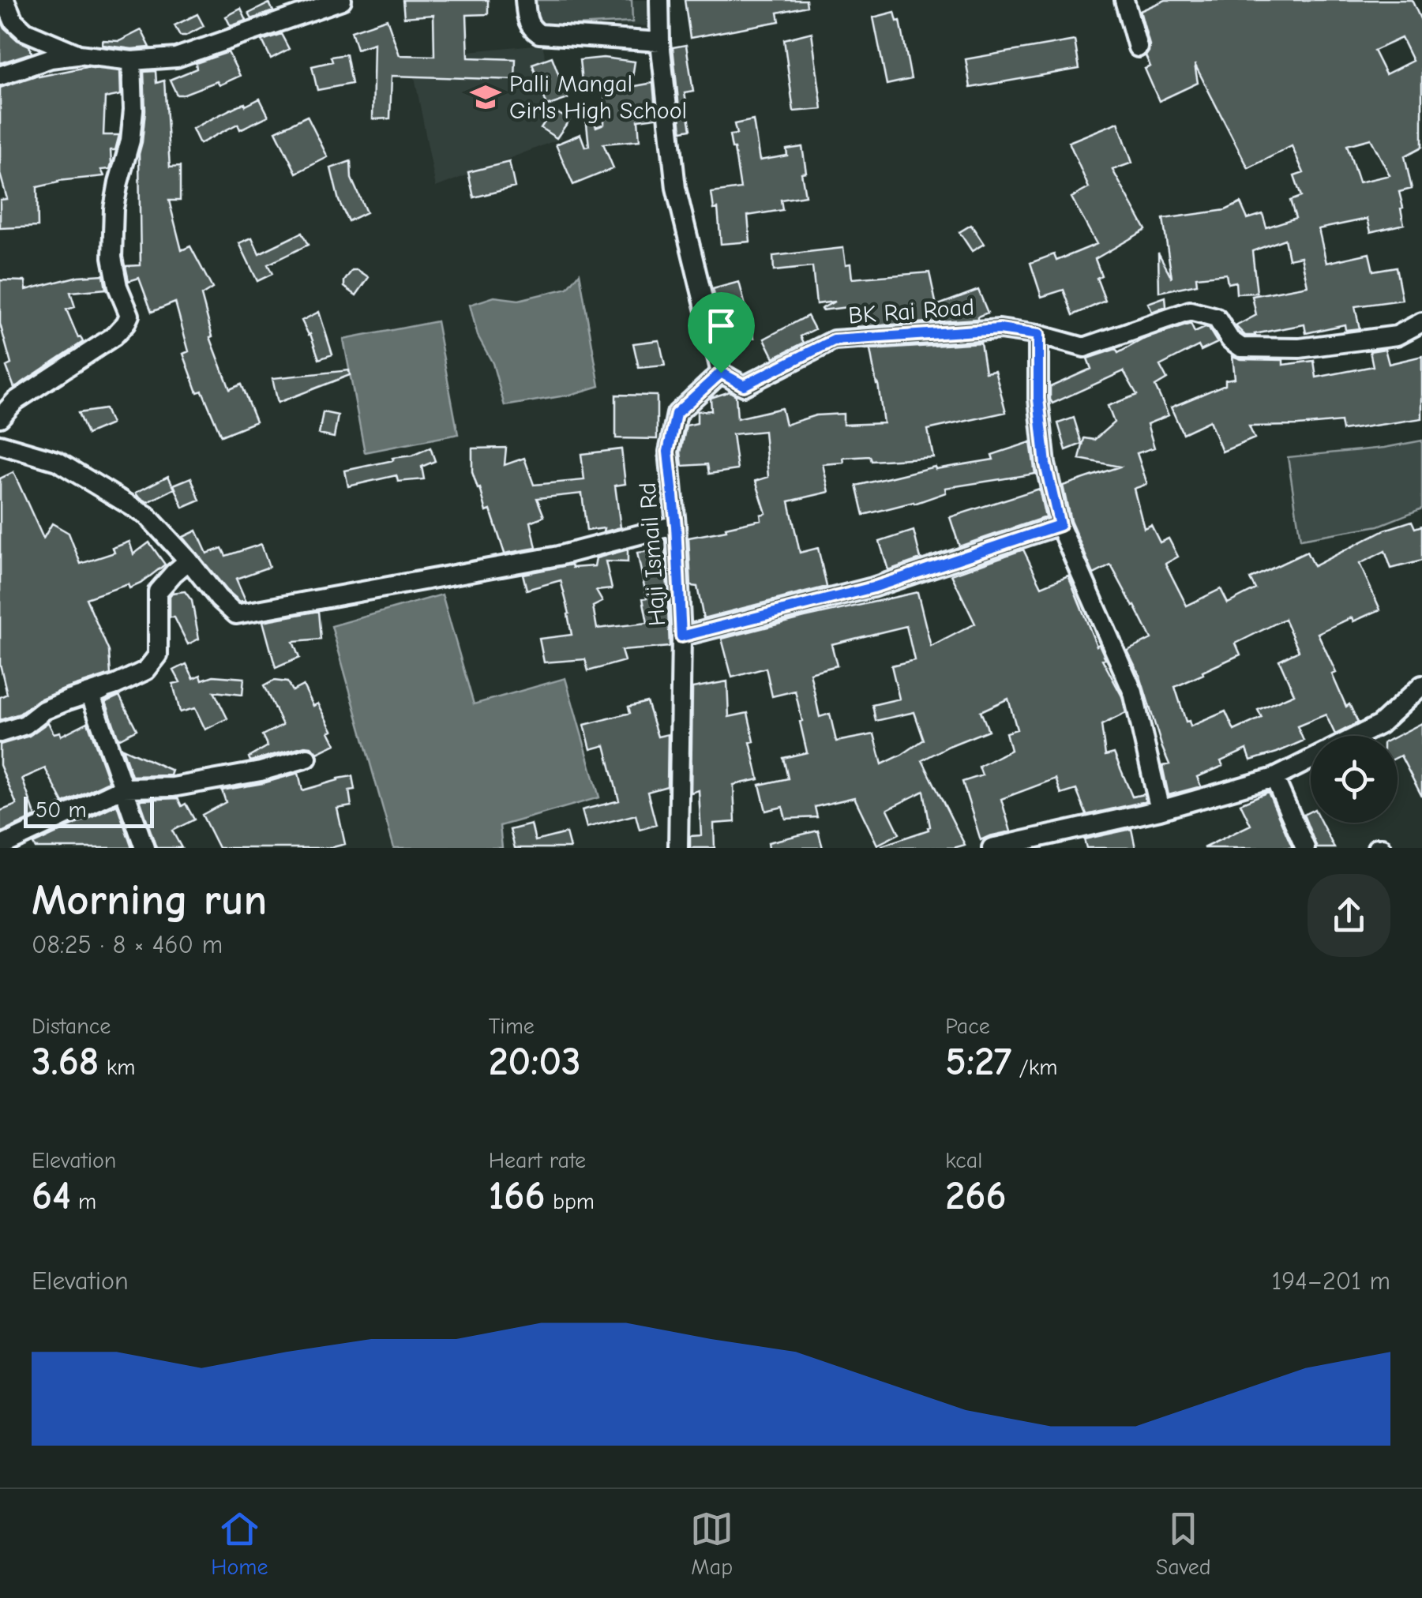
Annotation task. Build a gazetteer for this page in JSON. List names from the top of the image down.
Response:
{
  "streets": {
    "street": ["BK Rai Road", "Haji Ismail Rd"]
  },
  "crossings": [
    ["BK Rai Road", "Haji Ismail Rd"]
  ],
  "places": {
    "school or university": ["Palli Mangal Girls High School"]
  },
  "scale_bar": "50 m",
  "page": {
    "scale": "50 m",
    "heading": ["Morning run", "08:25 · 8 × 460 m"],
    "stats": [
      ["Distance", "3.68 km"],
      ["Time", "20:03"],
      ["Pace", "5:27 /km"],
      ["Elevation", "64 m"],
      ["Heart rate", "166 bpm"],
      ["kcal", "266"]
    ],
    "chart": ["Elevation", "194–201 m"],
    "tabs": ["Home", "Map", "Saved"]
  }
}
